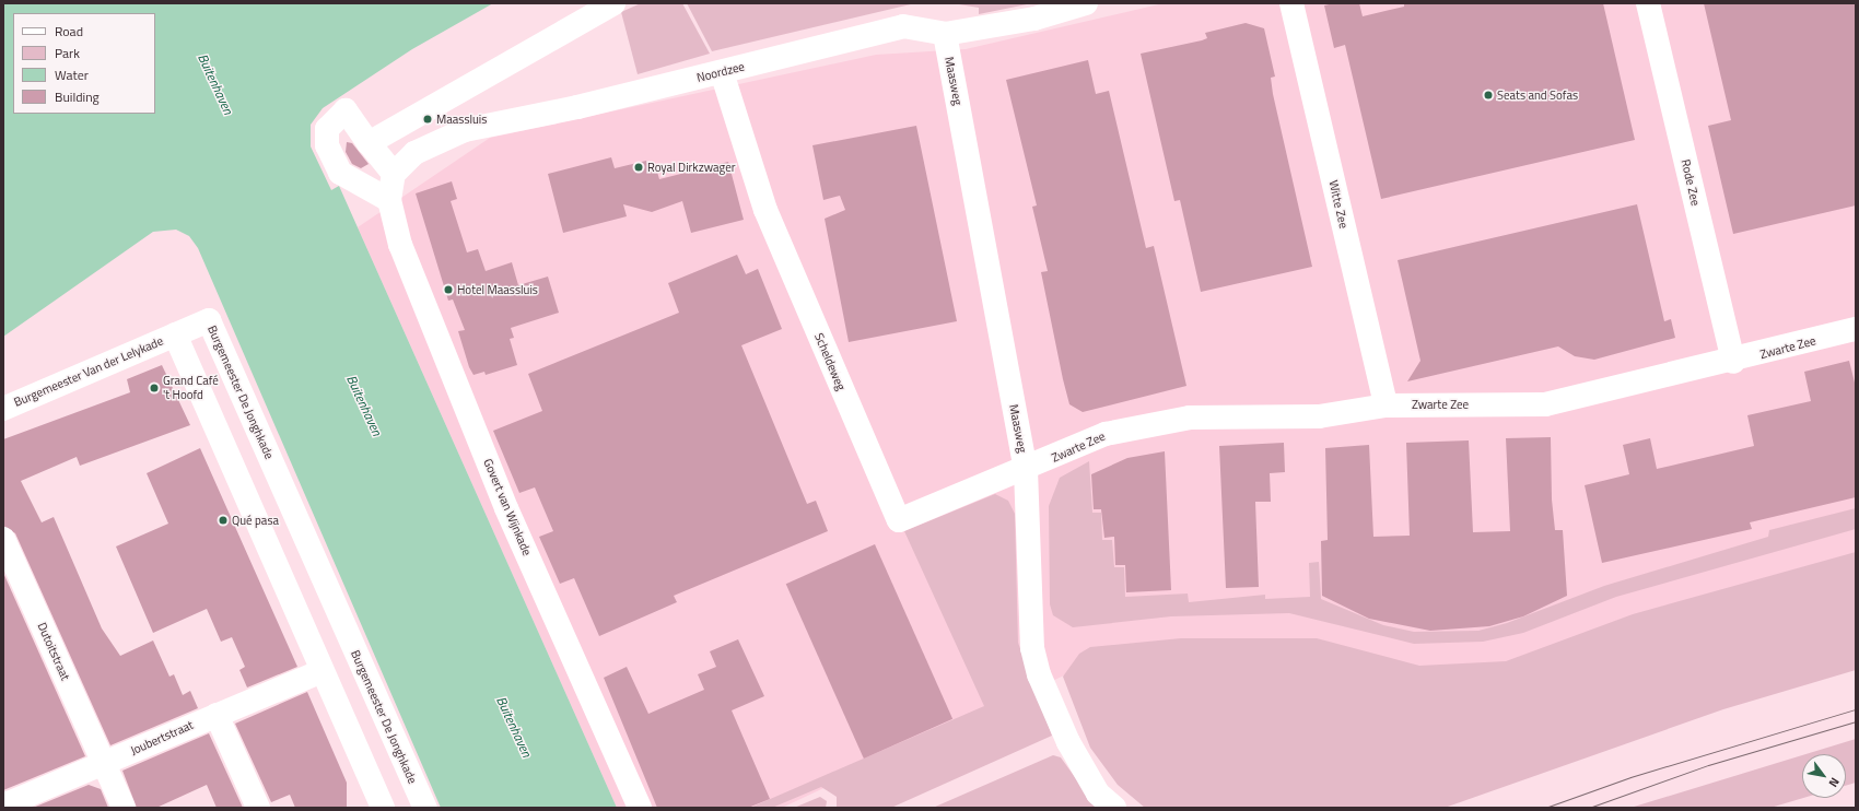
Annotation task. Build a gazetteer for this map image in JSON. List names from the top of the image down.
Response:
{
  "streets": {
    "street": [
      "Noordzee",
      "Maasweg",
      "Rode Zee",
      "Witte Zee",
      "Zwarte Zee",
      "Scheldeweg",
      "Burgemeester Van der Lelykade",
      "Burgemeester De Jonghkade",
      "Govert van Wijnkade",
      "Dutoitstraat",
      "Joubertstraat"
    ]
  },
  "crossings": [
    ["Noordzee", "Maasweg"],
    ["Noordzee", "Scheldeweg"],
    ["Maasweg", "Zwarte Zee"],
    ["Maasweg", "Scheldeweg"],
    ["Rode Zee", "Zwarte Zee"],
    ["Witte Zee", "Zwarte Zee"],
    ["Zwarte Zee", "Scheldeweg"],
    ["Burgemeester Van der Lelykade", "Burgemeester De Jonghkade"],
    ["Dutoitstraat", "Joubertstraat"]
  ],
  "water": ["Buitenhaven"],
  "places": [
    "Seats and Sofas",
    "Maassluis",
    "Royal Dirkzwager",
    "Hotel Maassluis",
    "Grand Café 't Hoofd",
    "Qué pasa"
  ],
  "legend": [
    "Road",
    "Park",
    "Water",
    "Building"
  ],
  "north": "bottom right"
}
